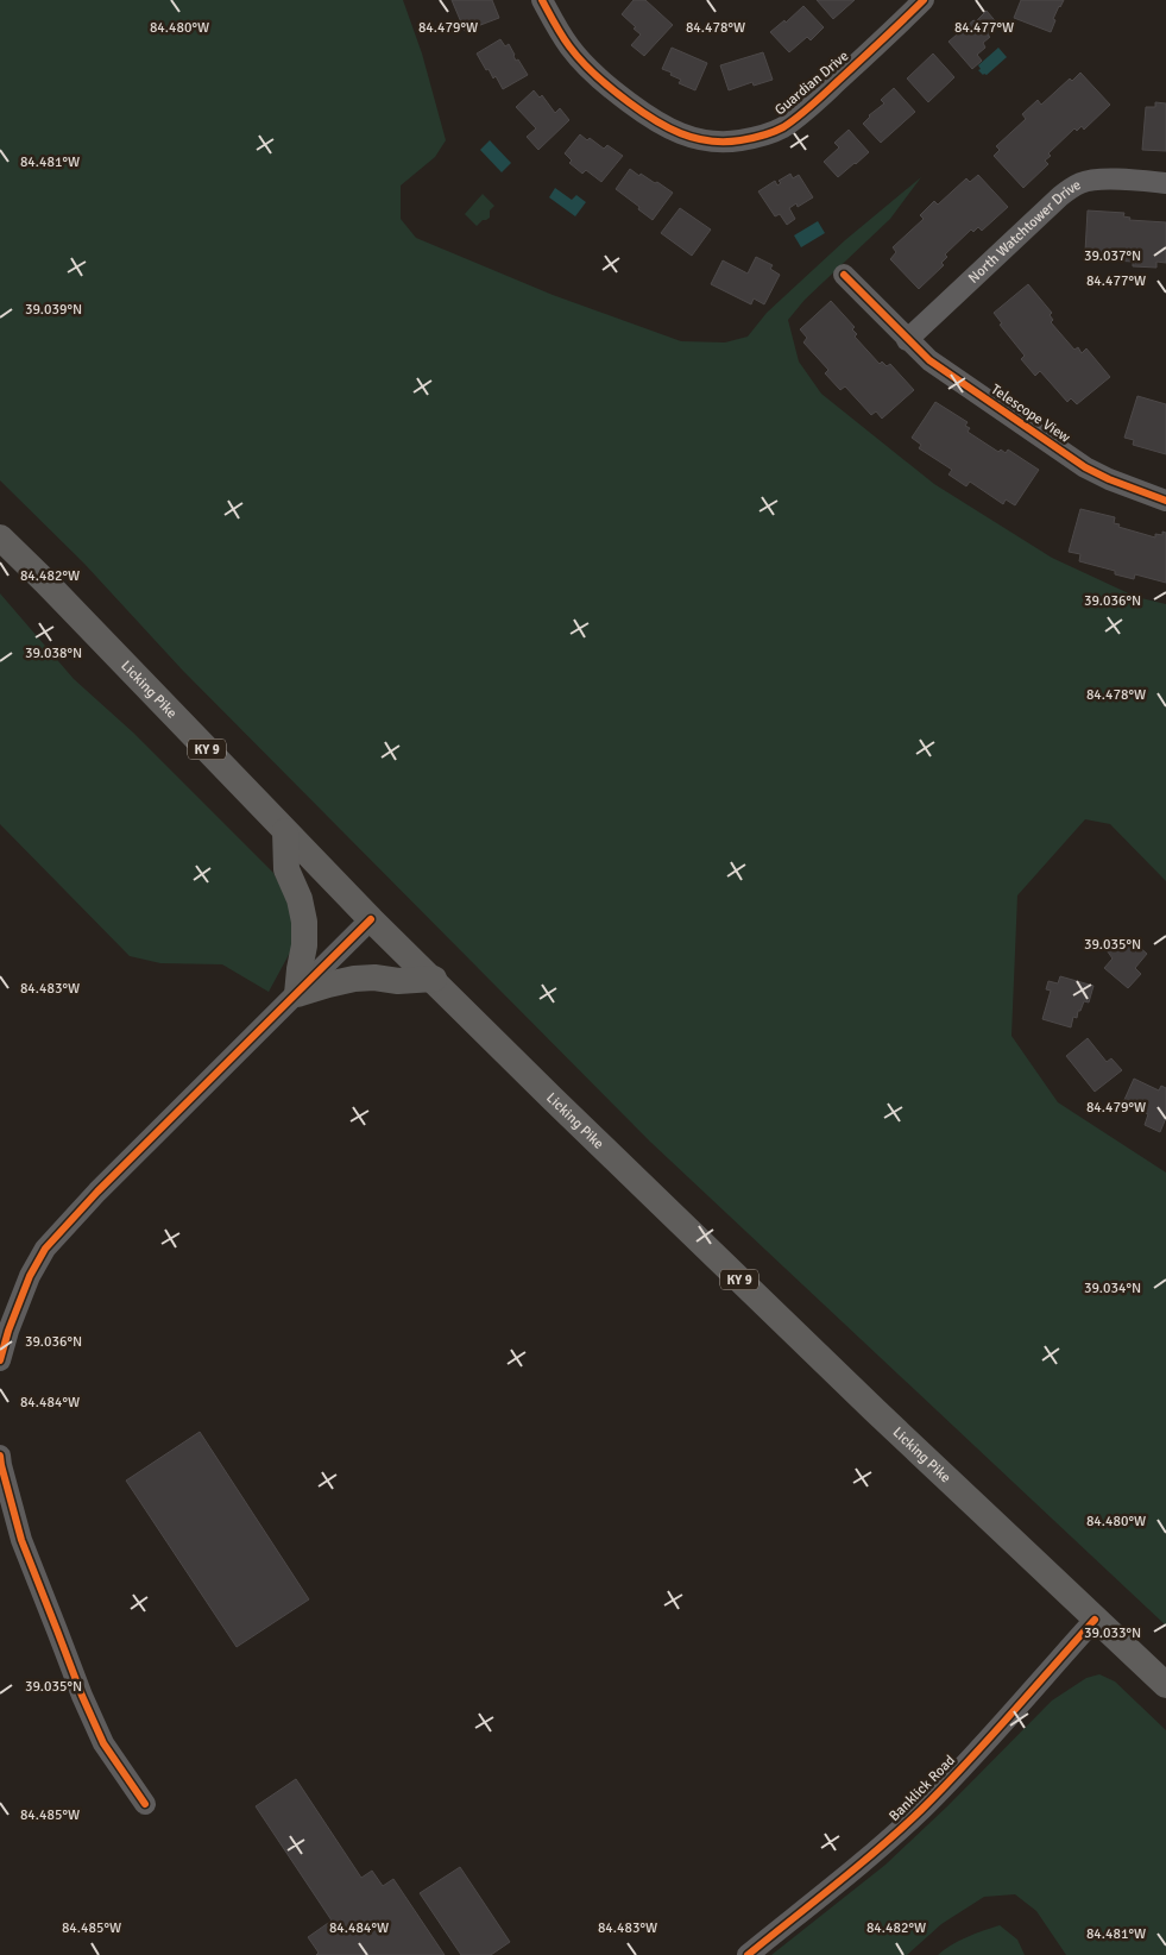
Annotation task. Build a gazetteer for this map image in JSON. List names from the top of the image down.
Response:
{
  "streets": {
    "main road": ["Licking Pike", "KY 9"],
    "street": [
      "Guardian Drive",
      "North Watchtower Drive",
      "Telescope View",
      "Banklick Road"
    ]
  },
  "crossings": [
    ["North Watchtower Drive", "Telescope View"],
    ["Licking Pike", "Banklick Road"]
  ],
  "coordinates": [
    "84.477°W",
    "84.480°W",
    "84.479°W",
    "84.478°W",
    "84.481°W",
    "39.037°N",
    "39.039°N",
    "84.482°W",
    "39.036°N",
    "39.038°N",
    "39.035°N",
    "84.483°W",
    "39.034°N",
    "84.484°W",
    "39.033°N",
    "84.485°W"
  ]
}
